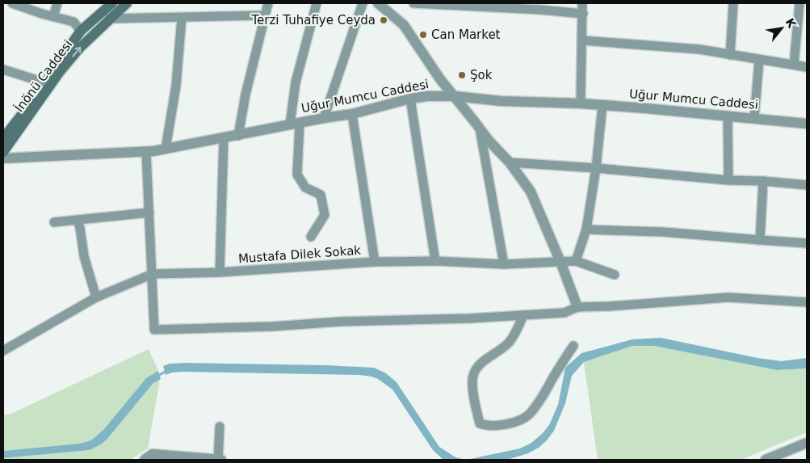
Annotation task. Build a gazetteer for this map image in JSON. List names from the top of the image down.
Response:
{
  "streets": {
    "main road": ["İnönü Caddesi"],
    "street": ["Uğur Mumcu Caddesi", "Mustafa Dilek Sokak"]
  },
  "places": ["Terzi Tuhafiye Ceyda", "Can Market", "Şok"],
  "north": "top right"
}
